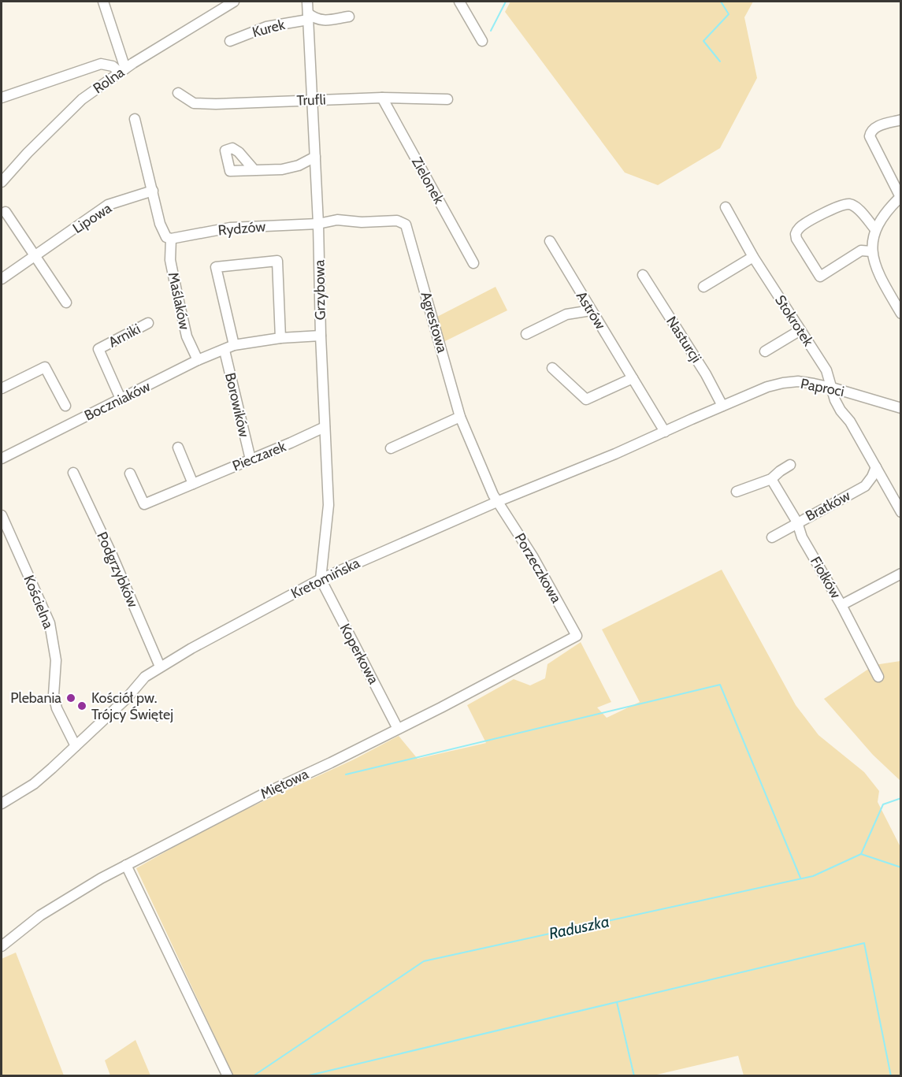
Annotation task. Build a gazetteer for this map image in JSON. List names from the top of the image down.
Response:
{
  "streets": {
    "street": [
      "Kurek",
      "Rolna",
      "Trufli",
      "Zielonek",
      "Lipowa",
      "Rydzów",
      "Grzybowa",
      "Maślaków",
      "Astrów",
      "Stokrotek",
      "Agrestowa",
      "Arniki",
      "Nasturcji",
      "Paproci",
      "Boczniaków",
      "Borowików",
      "Pieczarek",
      "Bratków",
      "Porzeczkowa",
      "Podgrzybków",
      "Fiołków",
      "Kretomińska",
      "Kościelna",
      "Koperkowa",
      "Miętowa"
    ]
  },
  "crossings": [
    ["Kurek", "Grzybowa"],
    ["Trufli", "Zielonek"],
    ["Trufli", "Grzybowa"],
    ["Lipowa", "Maślaków"],
    ["Rydzów", "Grzybowa"],
    ["Rydzów", "Maślaków"],
    ["Rydzów", "Agrestowa"],
    ["Grzybowa", "Agrestowa"],
    ["Grzybowa", "Boczniaków"],
    ["Grzybowa", "Pieczarek"],
    ["Grzybowa", "Kretomińska"],
    ["Grzybowa", "Koperkowa"],
    ["Maślaków", "Boczniaków"],
    ["Astrów", "Kretomińska"],
    ["Stokrotek", "Paproci"],
    ["Agrestowa", "Porzeczkowa"],
    ["Agrestowa", "Kretomińska"],
    ["Arniki", "Boczniaków"],
    ["Nasturcji", "Paproci"],
    ["Paproci", "Kretomińska"],
    ["Boczniaków", "Borowików"],
    ["Borowików", "Pieczarek"],
    ["Bratków", "Fiołków"],
    ["Porzeczkowa", "Kretomińska"],
    ["Porzeczkowa", "Miętowa"],
    ["Podgrzybków", "Kretomińska"],
    ["Kretomińska", "Kościelna"],
    ["Kretomińska", "Koperkowa"],
    ["Koperkowa", "Miętowa"]
  ],
  "water": ["Raduszka"],
  "places": ["Plebania", "Kościół pw. Trójcy Świętej"]
}
